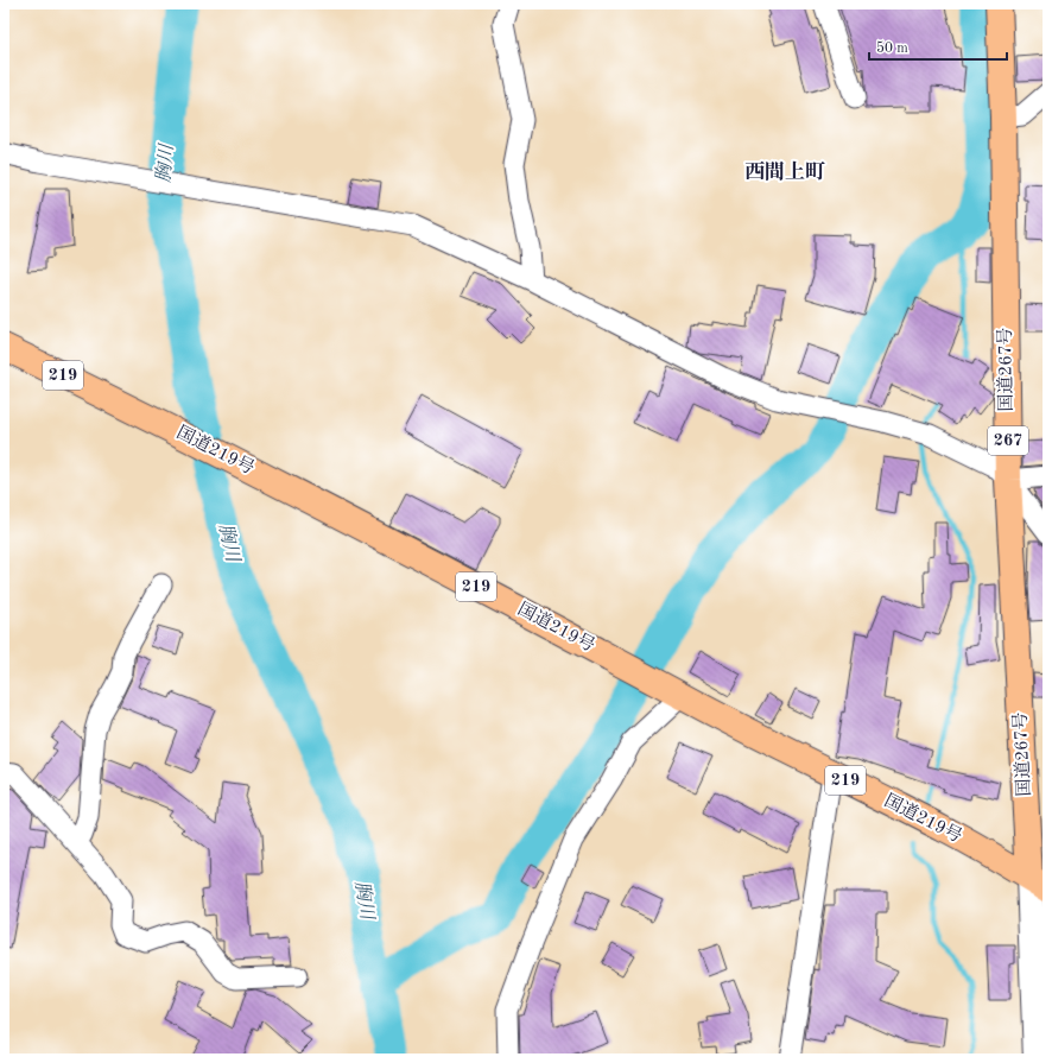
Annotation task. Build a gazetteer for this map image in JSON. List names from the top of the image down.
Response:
{
  "streets": {
    "highway": [
      "国道267号",
      "219",
      "267",
      "国道219号"
    ]
  },
  "crossings": [
    ["国道267号", "国道219号"]
  ],
  "districts": ["西間上町"],
  "water": ["胸川"],
  "scale_bar": "50 m"
}
